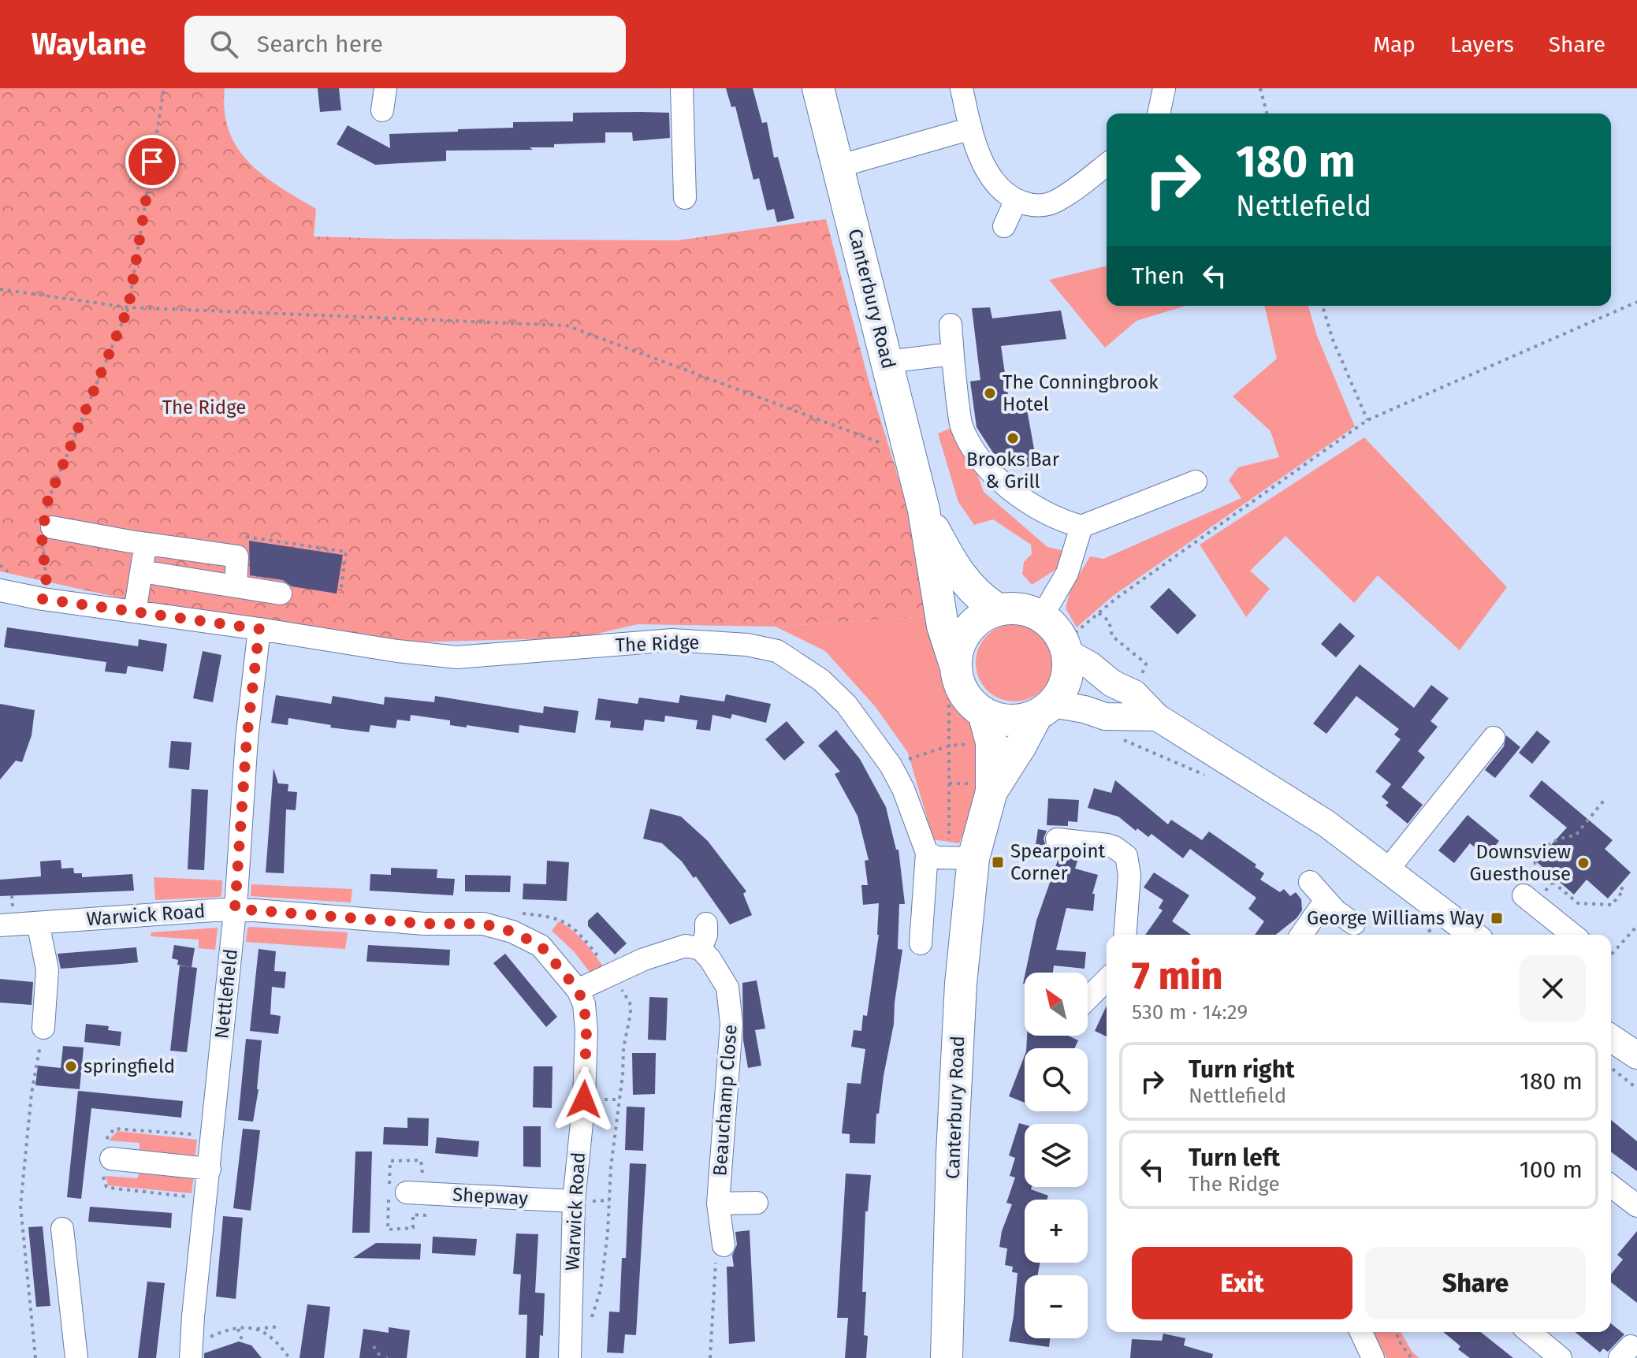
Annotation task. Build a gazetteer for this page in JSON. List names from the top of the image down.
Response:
{
  "streets": {
    "highway": ["Canterbury Road"],
    "street": [
      "The Ridge",
      "Warwick Road",
      "Nettlefield",
      "Beauchamp Close",
      "Shepway"
    ]
  },
  "crossings": [
    ["The Ridge", "Nettlefield"],
    ["Warwick Road", "Nettlefield"],
    ["Warwick Road", "Shepway"]
  ],
  "parks": ["The Ridge"],
  "places": {
    "other": [
      "The Conningbrook Hotel",
      "Brooks Bar & Grill",
      "Downsview Guesthouse",
      "springfield"
    ],
    "transit": ["Spearpoint Corner", "George Williams Way"]
  },
  "north": "top left",
  "page": {
    "header": "Waylane",
    "search": "Search here",
    "nav": ["Map", "Layers", "Share"],
    "turn": ["180 m", "Nettlefield"],
    "then": "Then",
    "heading": ["7 min", "530 m · 14:29"],
    "map_buttons": ["+", "−"],
    "list": [
      {
        "name": "Turn right",
        "note": "Nettlefield",
        "value": "180 m"
      },
      {
        "name": "Turn left",
        "note": "The Ridge",
        "value": "100 m"
      }
    ],
    "buttons": ["Exit", "Share"]
  }
}
